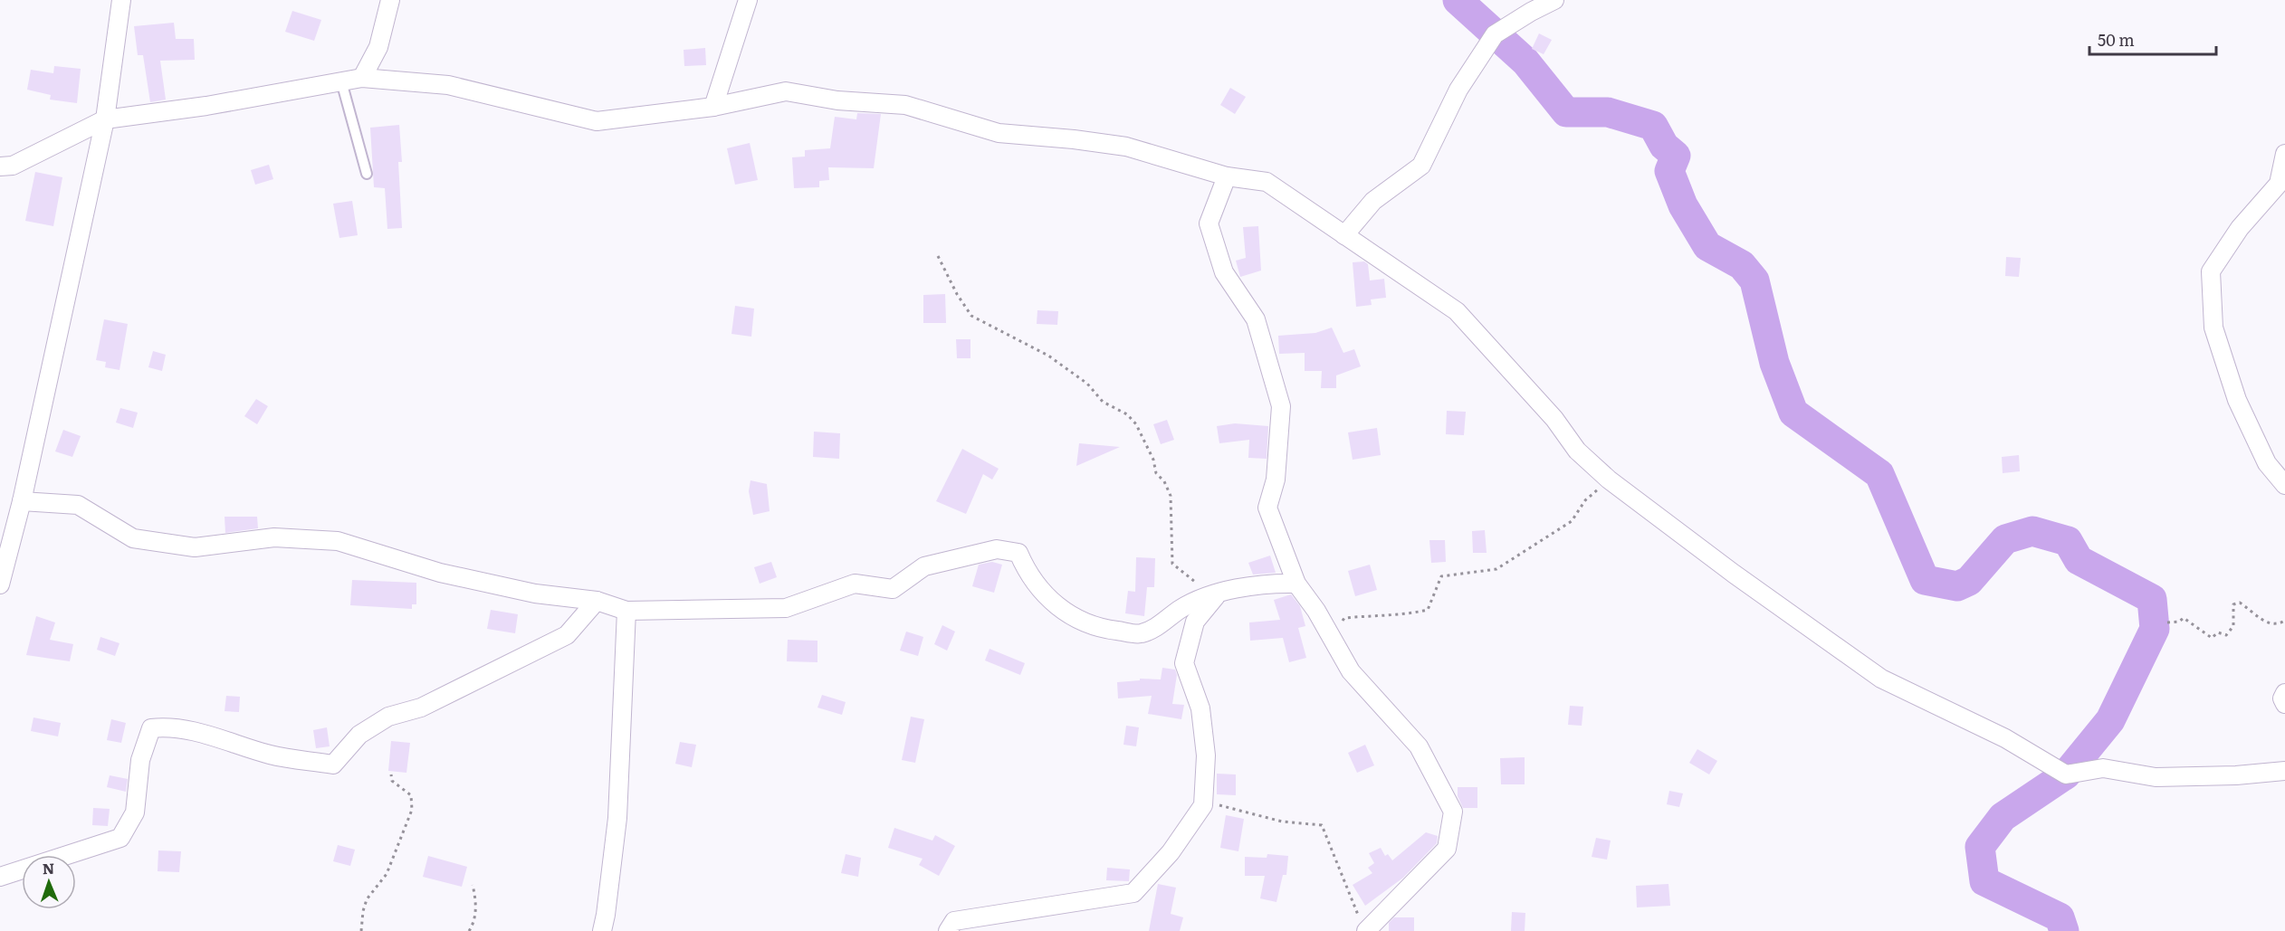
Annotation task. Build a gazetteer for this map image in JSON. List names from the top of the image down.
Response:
{
  "scale_bar": "50 m",
  "north": "top"
}
